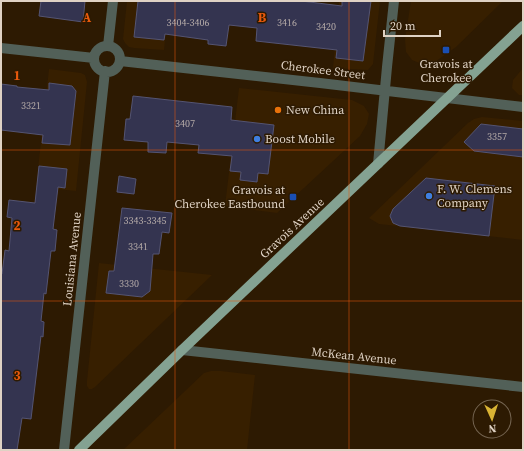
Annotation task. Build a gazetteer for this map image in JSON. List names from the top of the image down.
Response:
{
  "streets": {
    "main road": ["Gravois Avenue"],
    "street": ["Cherokee Street", "Louisiana Avenue", "McKean Avenue"]
  },
  "crossings": [
    ["Cherokee Street", "Gravois Avenue"],
    ["Cherokee Street", "Louisiana Avenue"],
    ["Gravois Avenue", "McKean Avenue"]
  ],
  "places": {
    "transit": ["Gravois at Cherokee", "Gravois at Cherokee Eastbound"],
    "other": ["New China", "Boost Mobile", "F. W. Clemens Company"]
  },
  "house_numbers": [
    "3404-3406",
    "3416",
    "3420",
    "3321",
    "3407",
    "3357",
    "3343-3345",
    "3341",
    "3330"
  ],
  "scale_bar": "20 m",
  "north": "bottom",
  "grid": {
    "columns": ["A", "B"],
    "rows": ["1", "2", "3"]
  }
}
